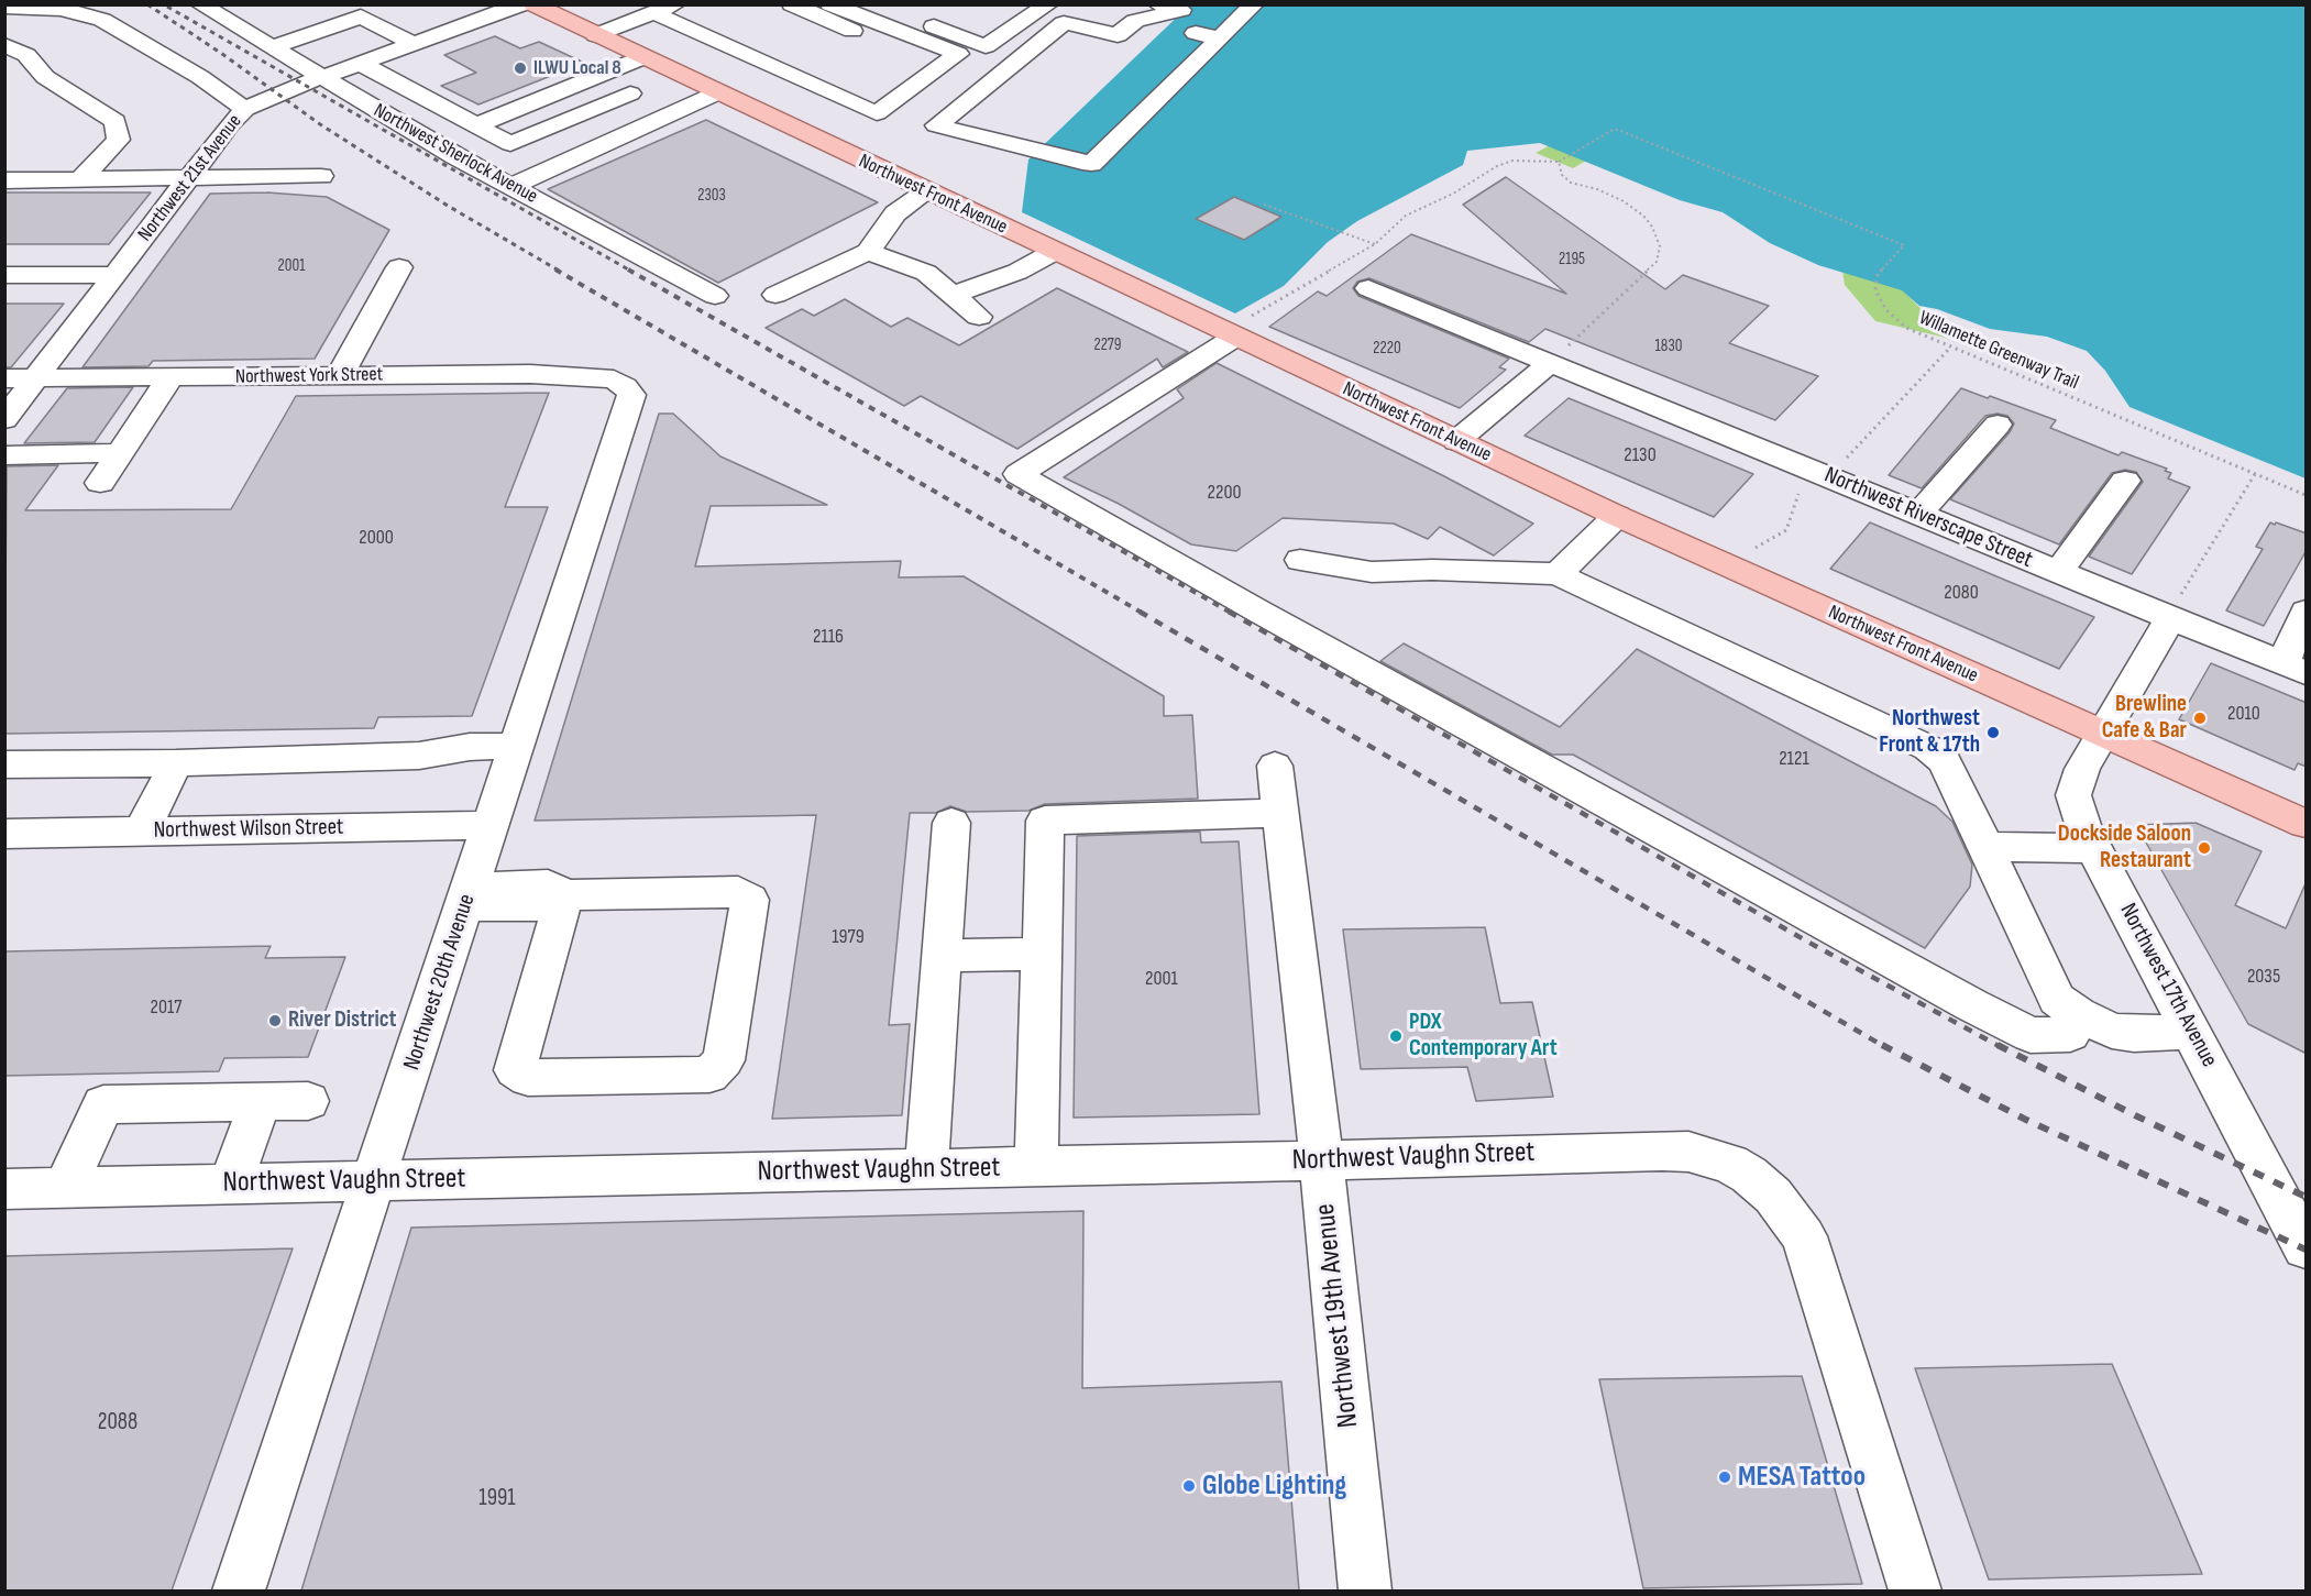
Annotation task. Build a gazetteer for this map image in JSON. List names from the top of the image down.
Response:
{
  "streets": {
    "main road": ["Northwest Front Avenue"],
    "street": [
      "Northwest Sherlock Avenue",
      "Northwest 21st Avenue",
      "Northwest York Street",
      "Northwest Riverscape Street",
      "Northwest Wilson Street",
      "Northwest 20th Avenue",
      "Northwest 17th Avenue",
      "Northwest Vaughn Street",
      "Northwest 19th Avenue"
    ],
    "path": ["Willamette Greenway Trail"]
  },
  "crossings": [
    ["Northwest Sherlock Avenue", "Northwest 21st Avenue"],
    ["Northwest 21st Avenue", "Northwest York Street"],
    ["Northwest Front Avenue", "Northwest 17th Avenue"],
    ["Northwest York Street", "Northwest 20th Avenue"],
    ["Northwest Riverscape Street", "Northwest 17th Avenue"],
    ["Northwest Wilson Street", "Northwest 20th Avenue"],
    ["Northwest 20th Avenue", "Northwest Vaughn Street"],
    ["Northwest Vaughn Street", "Northwest 19th Avenue"]
  ],
  "places": [
    "ILWU Local 8",
    "Brewline Cafe & Bar",
    "Northwest Front & 17th",
    "Dockside Saloon Restaurant",
    "River District",
    "PDX Contemporary Art",
    "MESA Tattoo",
    "Globe Lighting"
  ],
  "house_numbers": [
    "2303",
    "2195",
    "2001",
    "2279",
    "1830",
    "2220",
    "2130",
    "2200",
    "2000",
    "2080",
    "2116",
    "2010",
    "2121",
    "1979",
    "2035",
    "2001",
    "2017",
    "2088",
    "1991"
  ]
}
